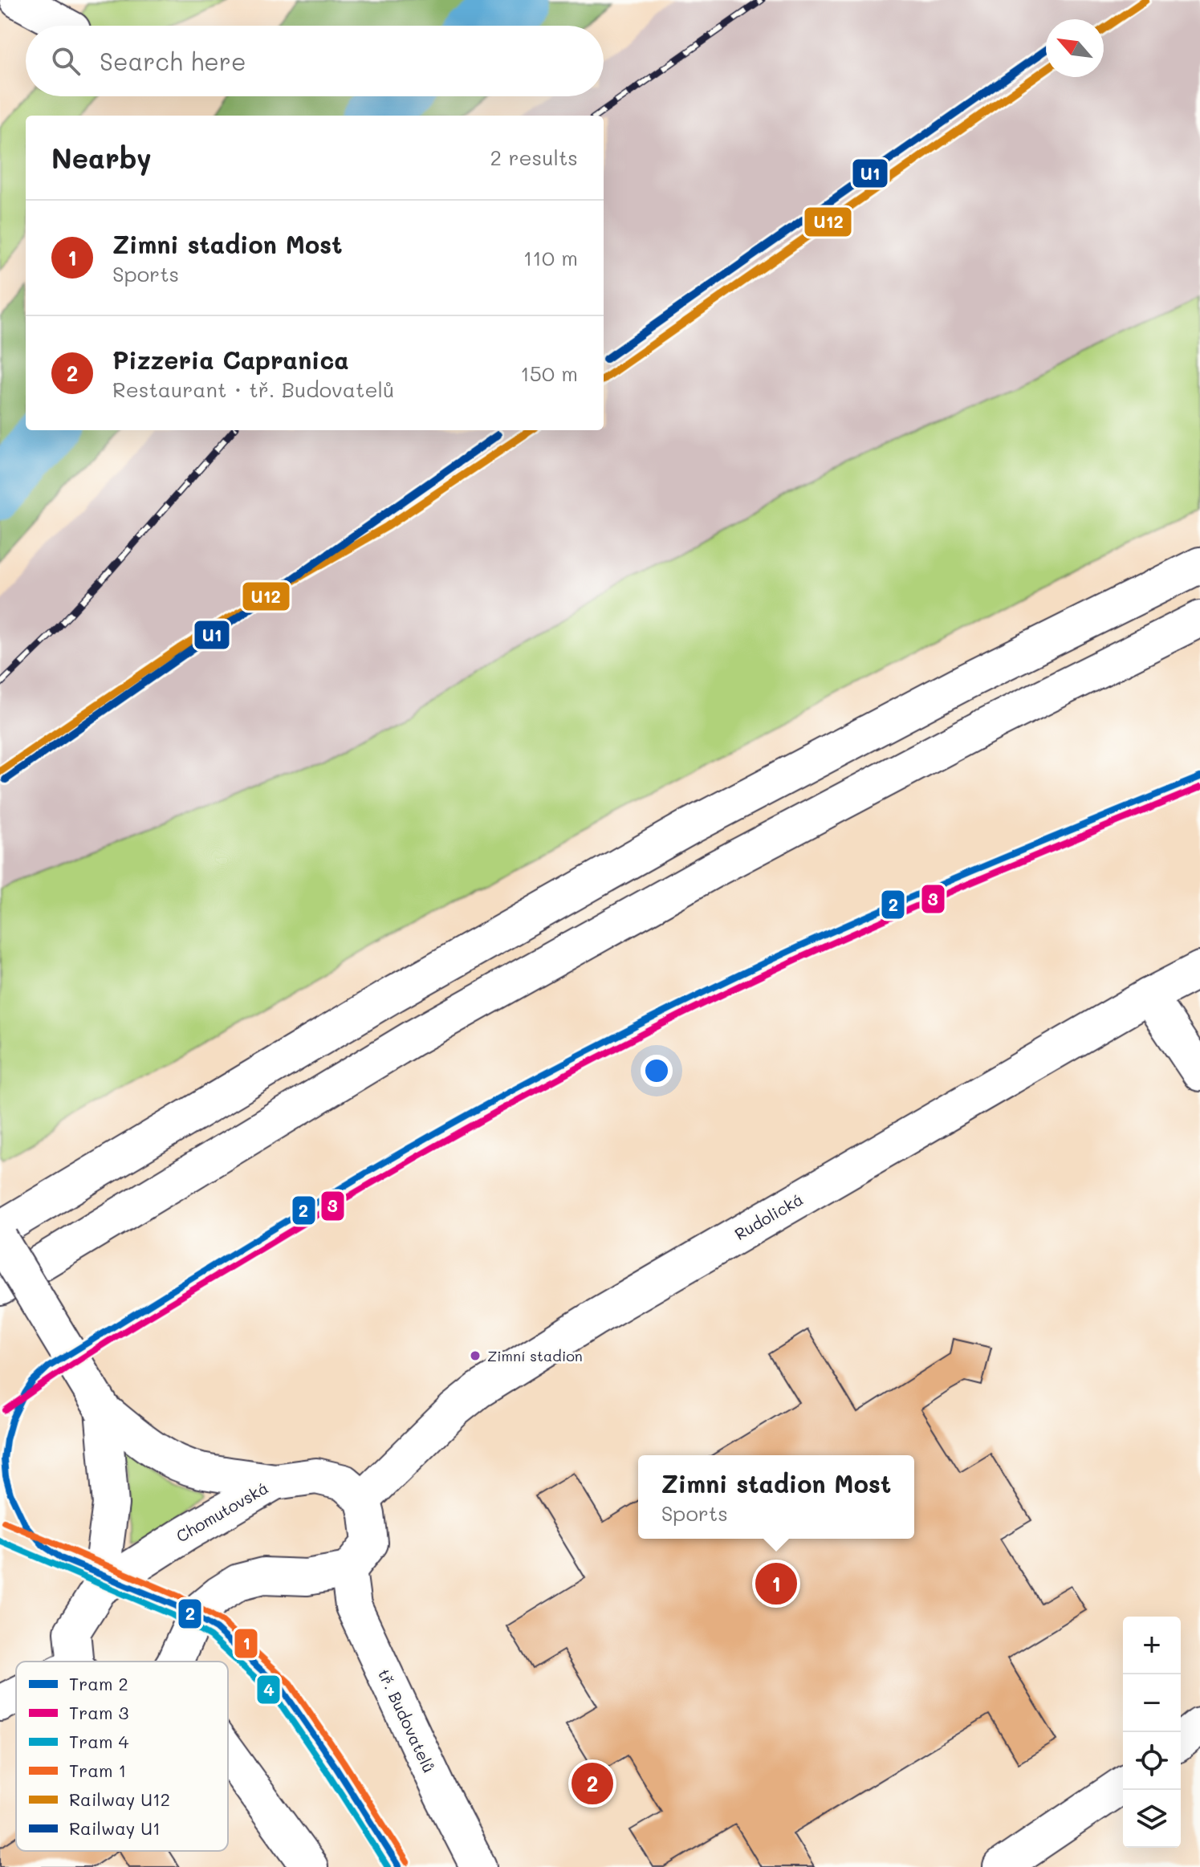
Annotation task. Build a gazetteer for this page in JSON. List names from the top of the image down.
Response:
{
  "streets": {
    "main road": ["Rudolická", "Chomutovská", "tř. Budovatelů"]
  },
  "crossings": [
    ["Rudolická", "Chomutovská"]
  ],
  "places": ["Zimní stadion"],
  "lines": [
    "rail line U12",
    "rail line U1",
    "tram line 2",
    "tram line 3",
    "tram line 1",
    "tram line 4"
  ],
  "legend": [
    "Tram 2",
    "Tram 3",
    "Tram 4",
    "Tram 1",
    "Railway U12",
    "Railway U1"
  ],
  "north": "top left",
  "page": {
    "search": "Search here",
    "heading": ["Nearby", "2 results"],
    "list": [
      {
        "mark": "1",
        "name": "Zimni stadion Most",
        "note": "Sports",
        "value": "110 m"
      },
      {
        "mark": "2",
        "name": "Pizzeria Capranica",
        "note": "Restaurant · tř. Budovatelů",
        "value": "150 m"
      }
    ],
    "popup": ["Zimni stadion Most", "Sports"],
    "pins": ["1", "2"],
    "map_buttons": ["+", "−"]
  }
}
